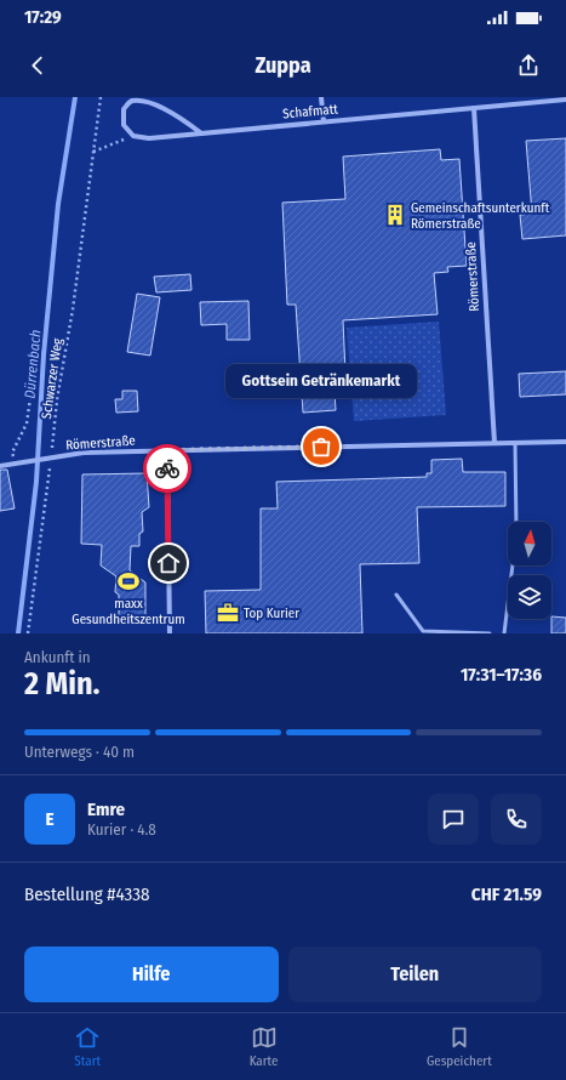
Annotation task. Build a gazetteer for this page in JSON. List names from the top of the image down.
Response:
{
  "streets": {
    "street": ["Schafmatt", "Römerstraße"],
    "path": ["Schwarzer Weg"]
  },
  "crossings": [
    ["Schafmatt", "Römerstraße"],
    ["Römerstraße", "Schwarzer Weg"]
  ],
  "water": ["Dürrenbach"],
  "places": {
    "building": ["Gemeinschaftsunterkunft Römerstraße"],
    "other": ["Gottsein Getränkemarkt"],
    "sports": ["maxx Gesundheitszentrum"],
    "office": ["Top Kurier"]
  },
  "north": "top",
  "page": {
    "status": "17:29",
    "header": "Zuppa",
    "bubble": "Gottsein Getränkemarkt",
    "heading": ["2 Min.", "Ankunft in", "17:31–17:36"],
    "panel": [
      "Emre",
      "Kurier · 4.8",
      "Bestellung #4338",
      "CHF 21.59"
    ],
    "bar": "Unterwegs · 40 m",
    "round": "E",
    "buttons": ["Hilfe", "Teilen"],
    "tabs": ["Start", "Karte", "Gespeichert"]
  }
}
